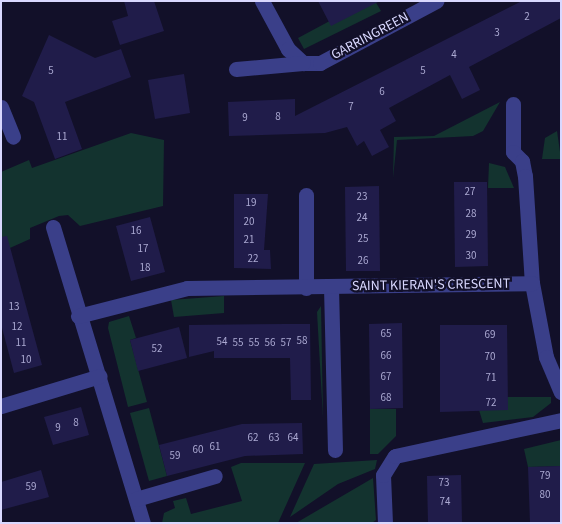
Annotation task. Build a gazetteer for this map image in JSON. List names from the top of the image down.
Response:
{
  "streets": {
    "street": ["GARRINGREEN", "SAINT KIERAN'S CRESCENT"]
  },
  "house_numbers": [
    "2",
    "3",
    "4",
    "5",
    "5",
    "6",
    "7",
    "8",
    "9",
    "11",
    "27",
    "23",
    "19",
    "28",
    "24",
    "20",
    "16",
    "29",
    "25",
    "21",
    "17",
    "30",
    "22",
    "26",
    "18",
    "13",
    "12",
    "65",
    "69",
    "58",
    "54",
    "11",
    "55",
    "55",
    "56",
    "57",
    "52",
    "66",
    "70",
    "10",
    "67",
    "71",
    "68",
    "72",
    "8",
    "9",
    "62",
    "63",
    "64",
    "61",
    "60",
    "59",
    "79",
    "73",
    "59",
    "80",
    "74"
  ]
}
